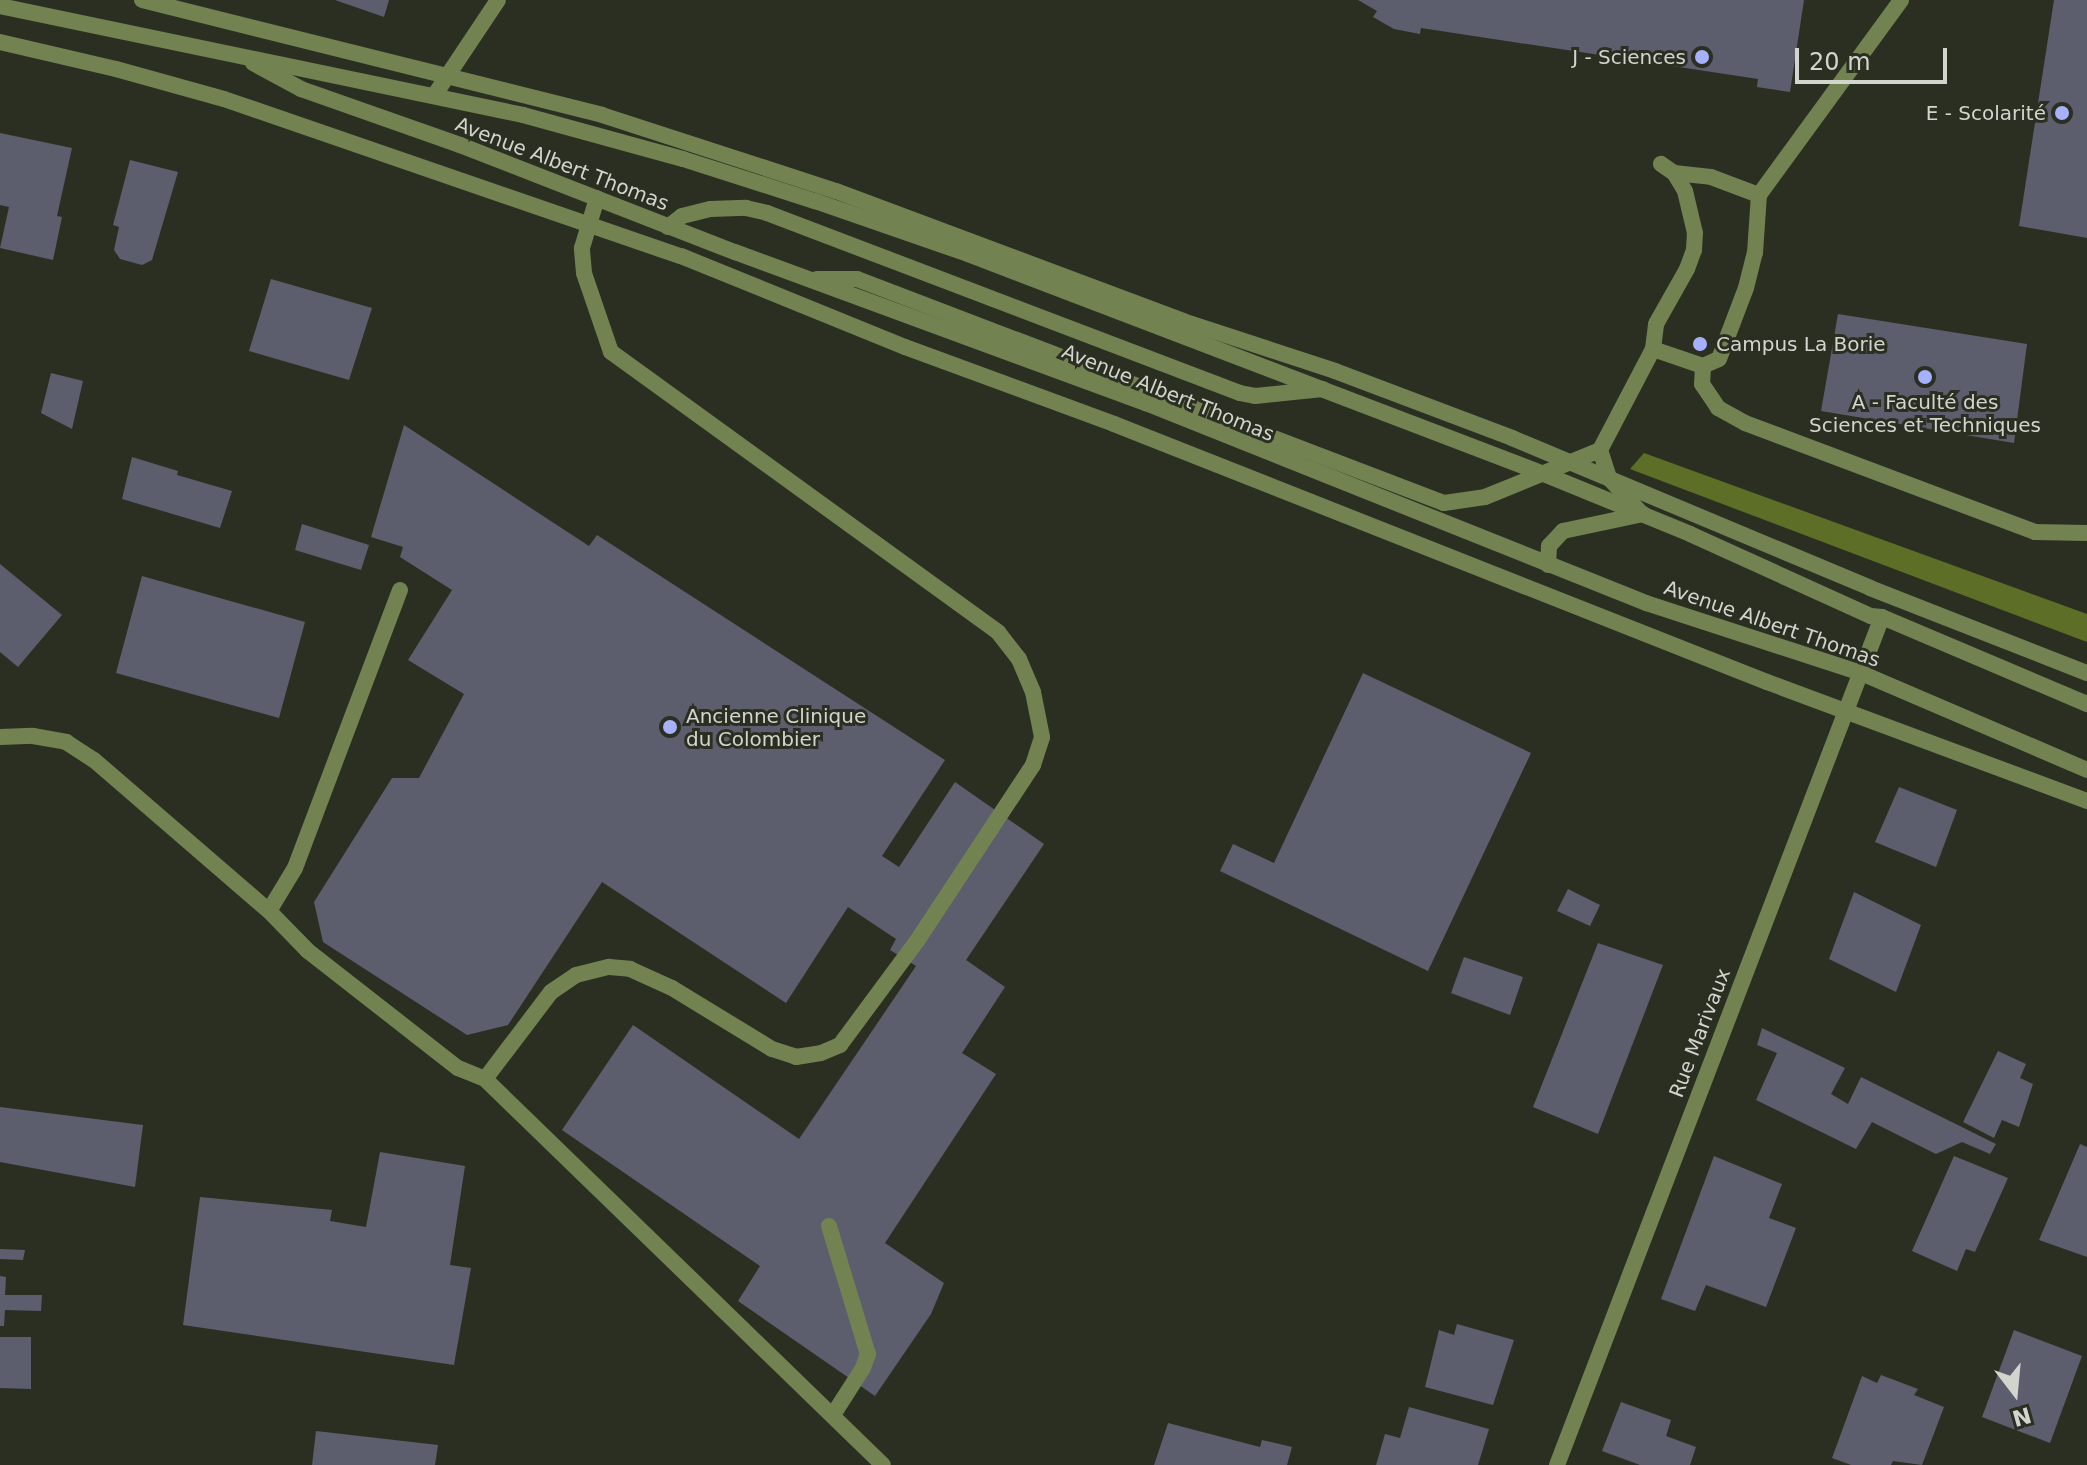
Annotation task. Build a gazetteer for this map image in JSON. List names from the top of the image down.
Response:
{
  "streets": {
    "street": ["Avenue Albert Thomas", "Rue Marivaux"]
  },
  "crossings": [
    ["Avenue Albert Thomas", "Rue Marivaux"]
  ],
  "places": [
    "J - Sciences",
    "E - Scolarité",
    "Campus La Borie",
    "A - Faculté des Sciences et Techniques",
    "Ancienne Clinique du Colombier"
  ],
  "scale_bar": "20 m",
  "north": "bottom"
}
